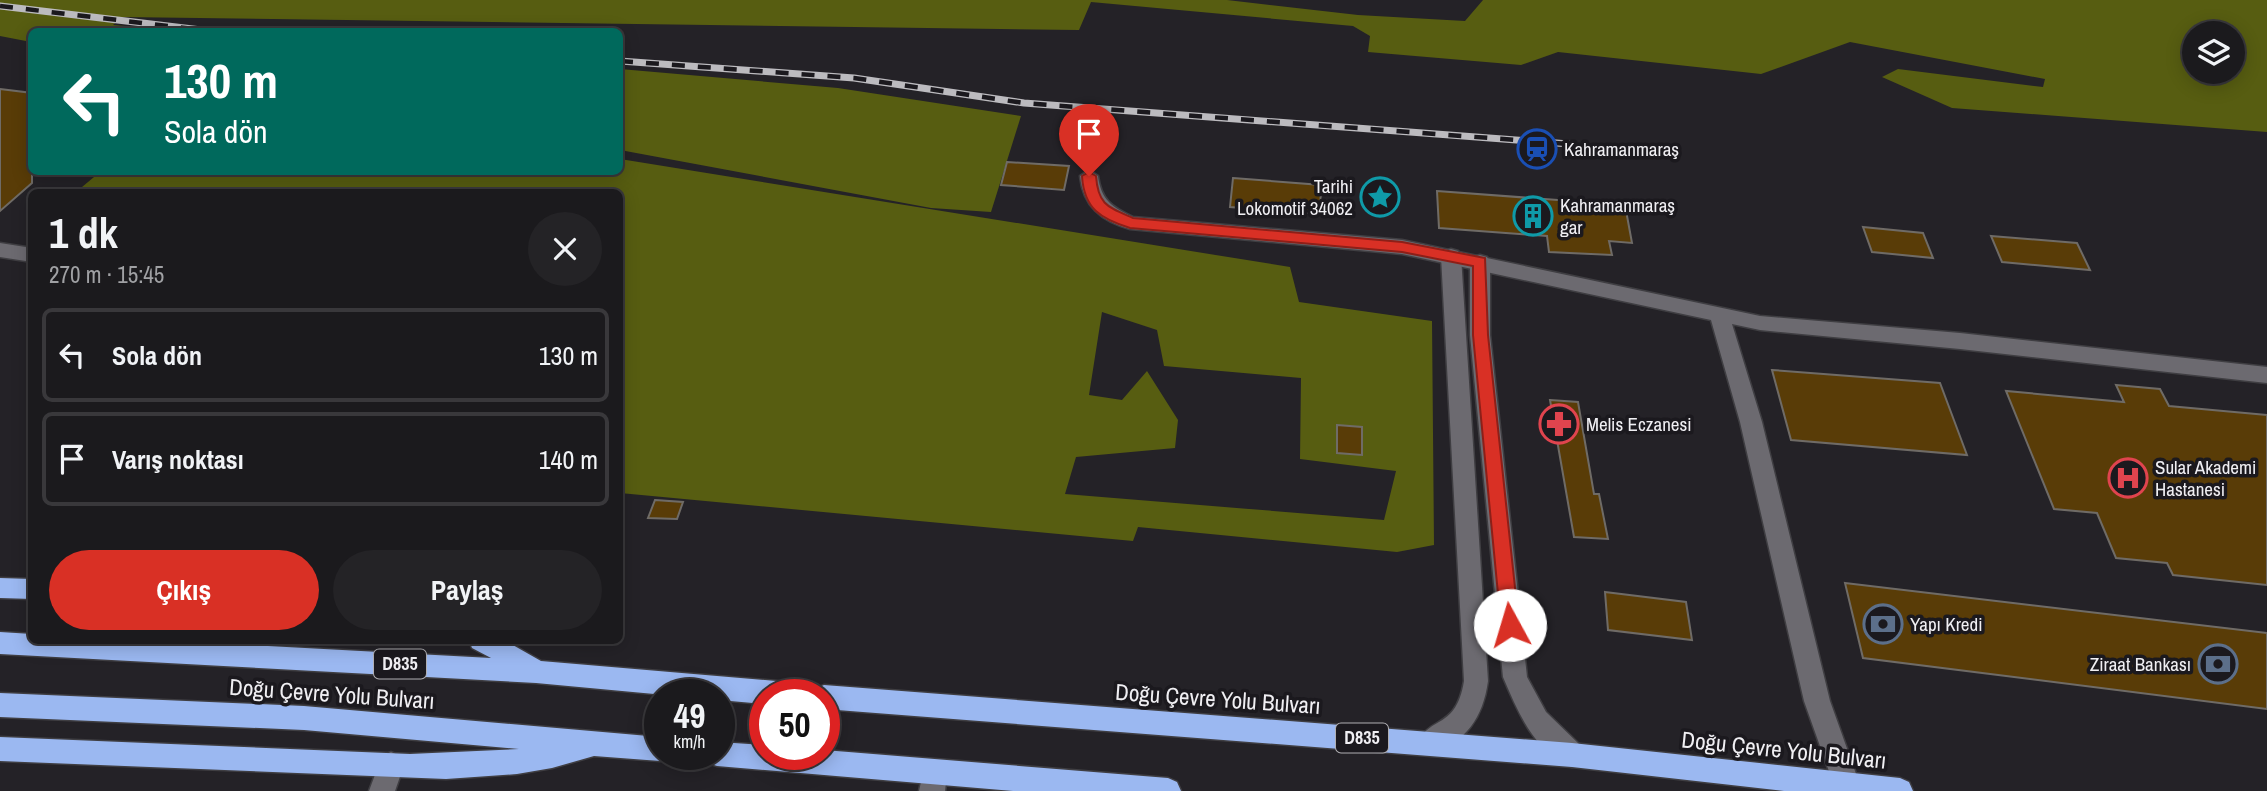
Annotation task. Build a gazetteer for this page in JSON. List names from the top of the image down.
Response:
{
  "streets": {
    "highway": ["D835", "Doğu Çevre Yolu Bulvarı"]
  },
  "places": {
    "station": ["Kahramanmaraş"],
    "place": ["Tarihi Lokomotif 34062"],
    "building": ["Kahramanmaraş gar"],
    "pharmacy": ["Melis Eczanesi"],
    "hospital": ["Sular Akademi Hastanesi"],
    "bank": ["Yapı Kredi", "Ziraat Bankası"]
  },
  "page": {
    "turn": ["130 m", "Sola dön"],
    "heading": ["1 dk", "270 m · 15:45"],
    "list": [
      {
        "name": "Sola dön",
        "value": "130 m"
      },
      {
        "name": "Varış noktası",
        "value": "140 m"
      }
    ],
    "buttons": ["Çıkış", "Paylaş"],
    "speed": "49 km/h",
    "limit": "50"
  }
}
